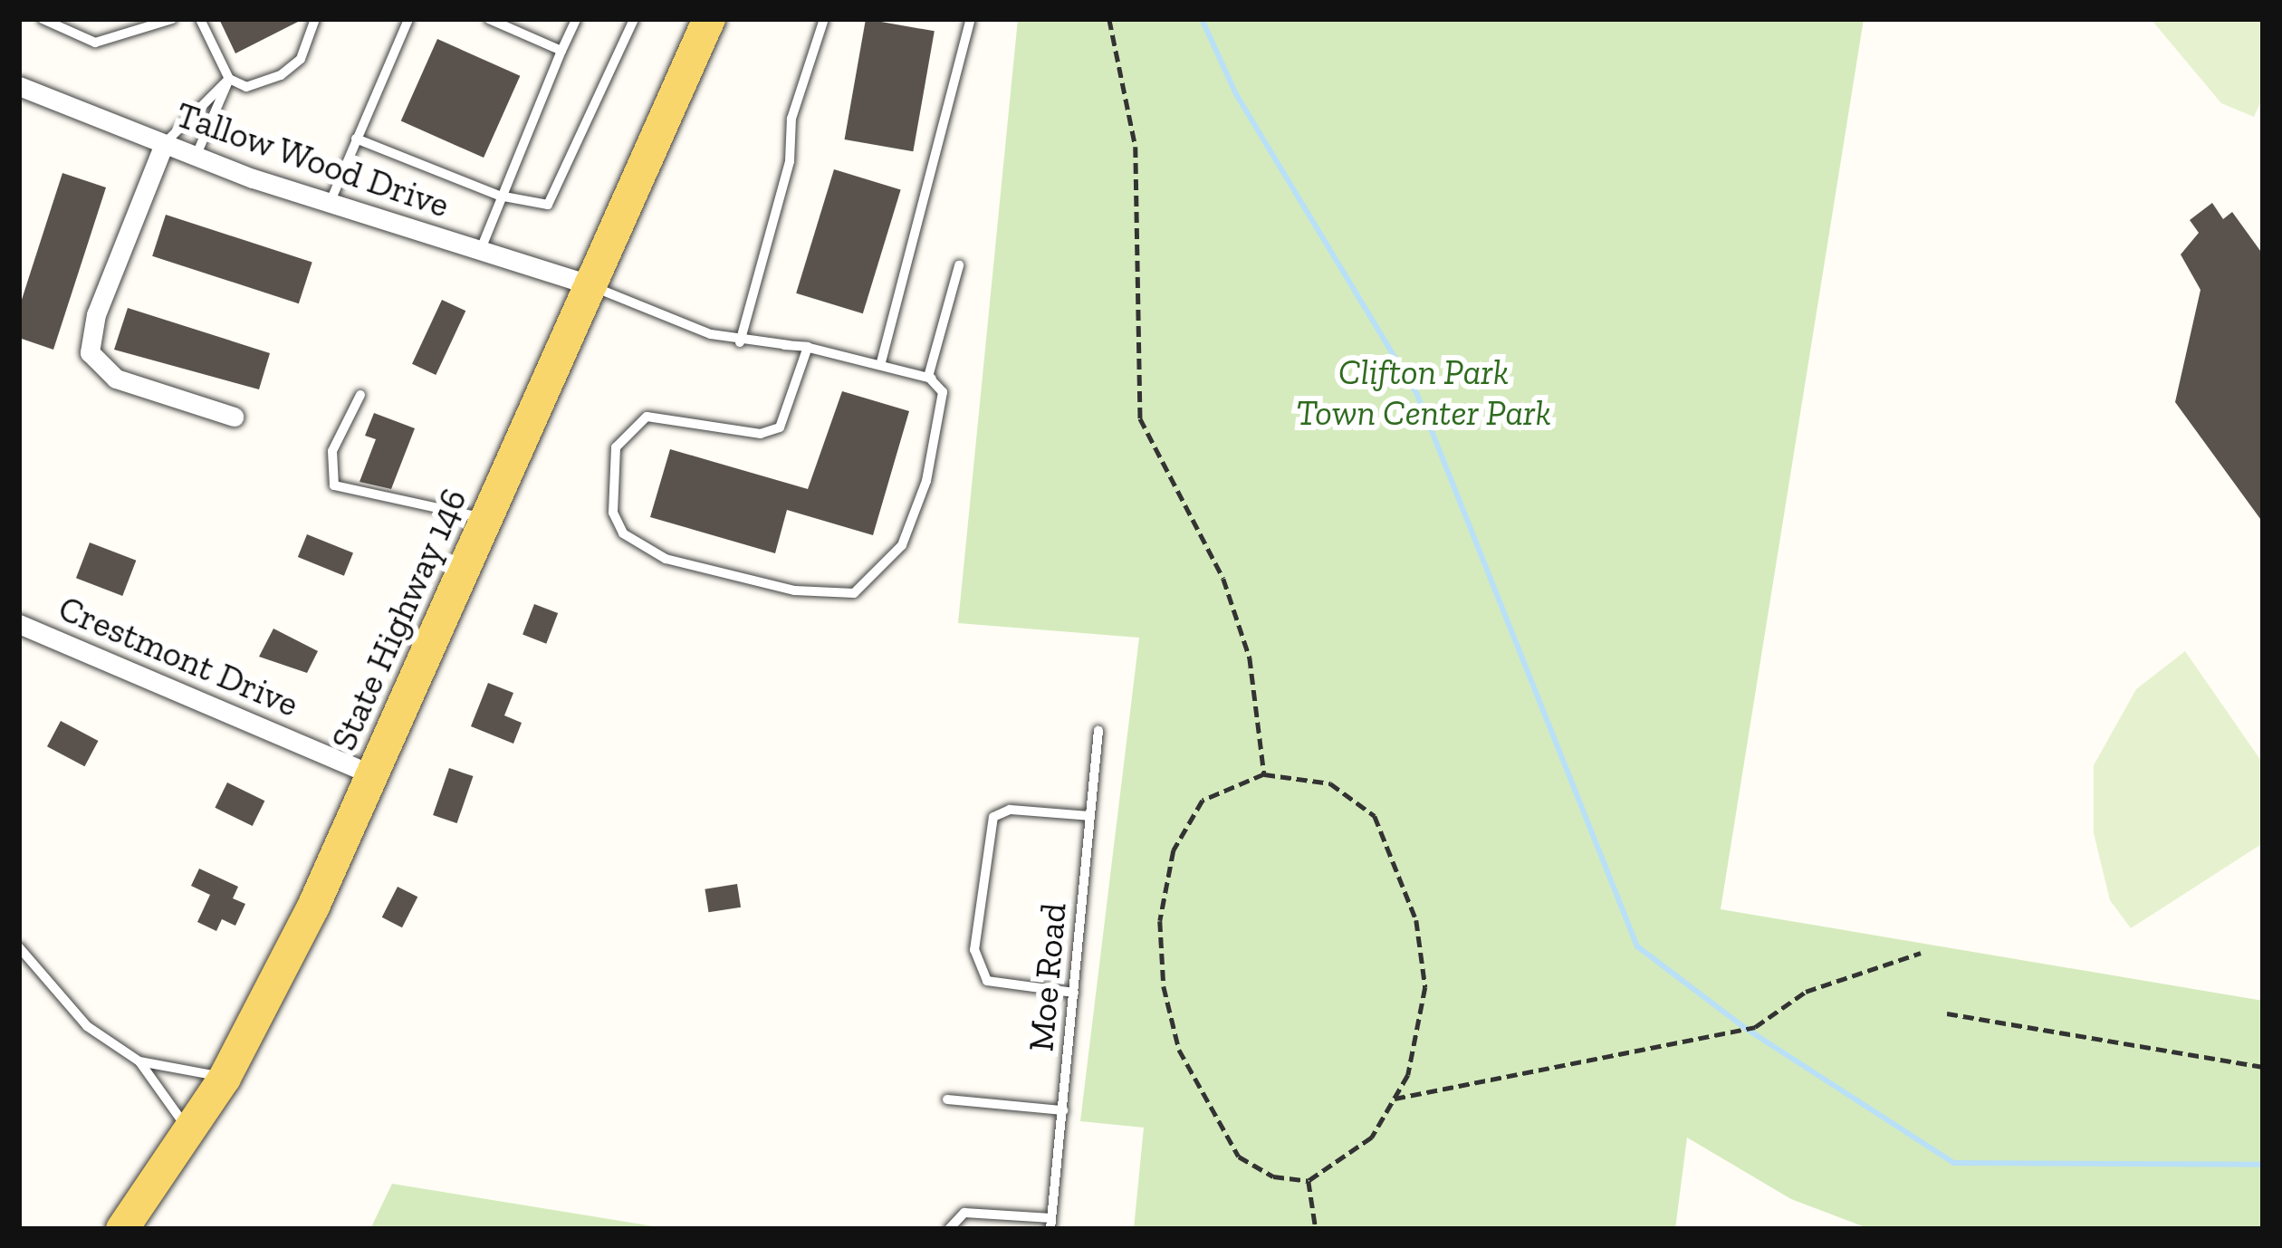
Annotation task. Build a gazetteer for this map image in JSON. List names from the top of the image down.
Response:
{
  "streets": {
    "main road": ["State Highway 146"],
    "street": ["Tallow Wood Drive", "Crestmont Drive"],
    "lane": ["Moe Road"]
  },
  "crossings": [
    ["Tallow Wood Drive", "State Highway 146"],
    ["State Highway 146", "Crestmont Drive"]
  ],
  "parks": ["Clifton Park Town Center Park"]
}
